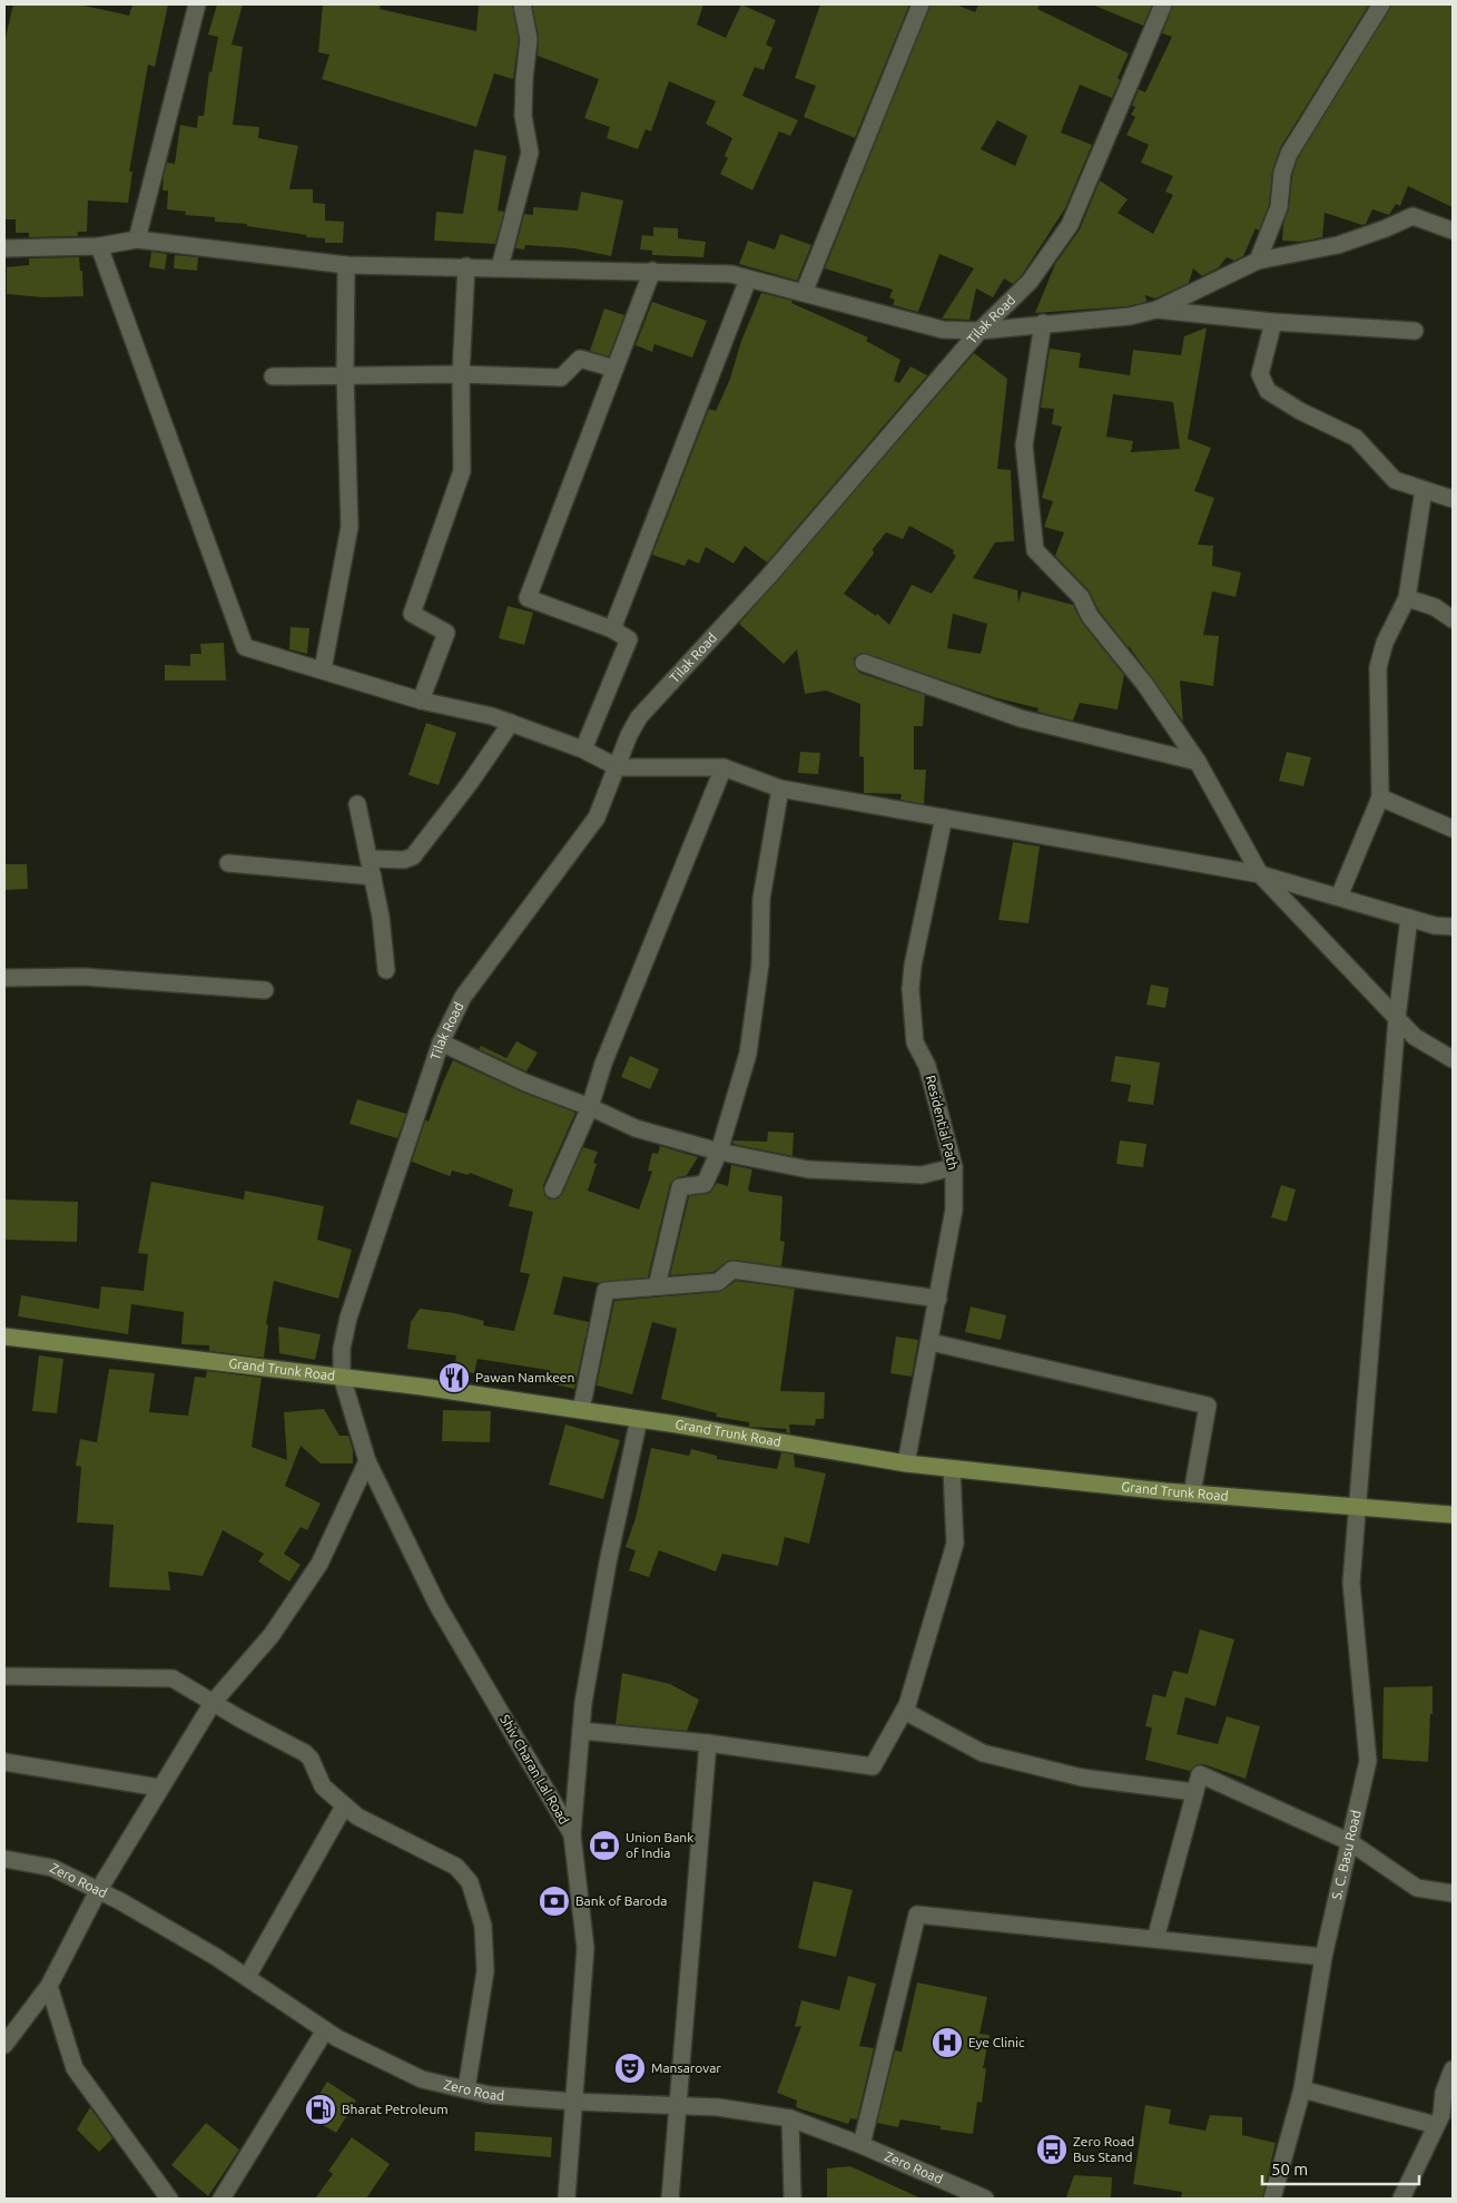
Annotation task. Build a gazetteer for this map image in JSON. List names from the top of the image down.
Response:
{
  "streets": {
    "main road": ["Grand Trunk Road"],
    "street": [
      "Tilak Road",
      "Residential Path",
      "Shiv Charan Lal Road",
      "S. C. Basu Road",
      "Zero Road"
    ]
  },
  "crossings": [
    ["Tilak Road", "Grand Trunk Road"],
    ["Tilak Road", "Shiv Charan Lal Road"],
    ["Residential Path", "Grand Trunk Road"],
    ["Grand Trunk Road", "Shiv Charan Lal Road"],
    ["Grand Trunk Road", "S. C. Basu Road"],
    ["Shiv Charan Lal Road", "Zero Road"]
  ],
  "places": {
    "restaurant": ["Pawan Namkeen"],
    "bank": ["Union Bank of India", "Bank of Baroda"],
    "hospital": ["Eye Clinic"],
    "theatre": ["Mansarovar"],
    "fuel station": ["Bharat Petroleum"],
    "bus stop": ["Zero Road Bus Stand"]
  },
  "scale_bar": "50 m"
}
